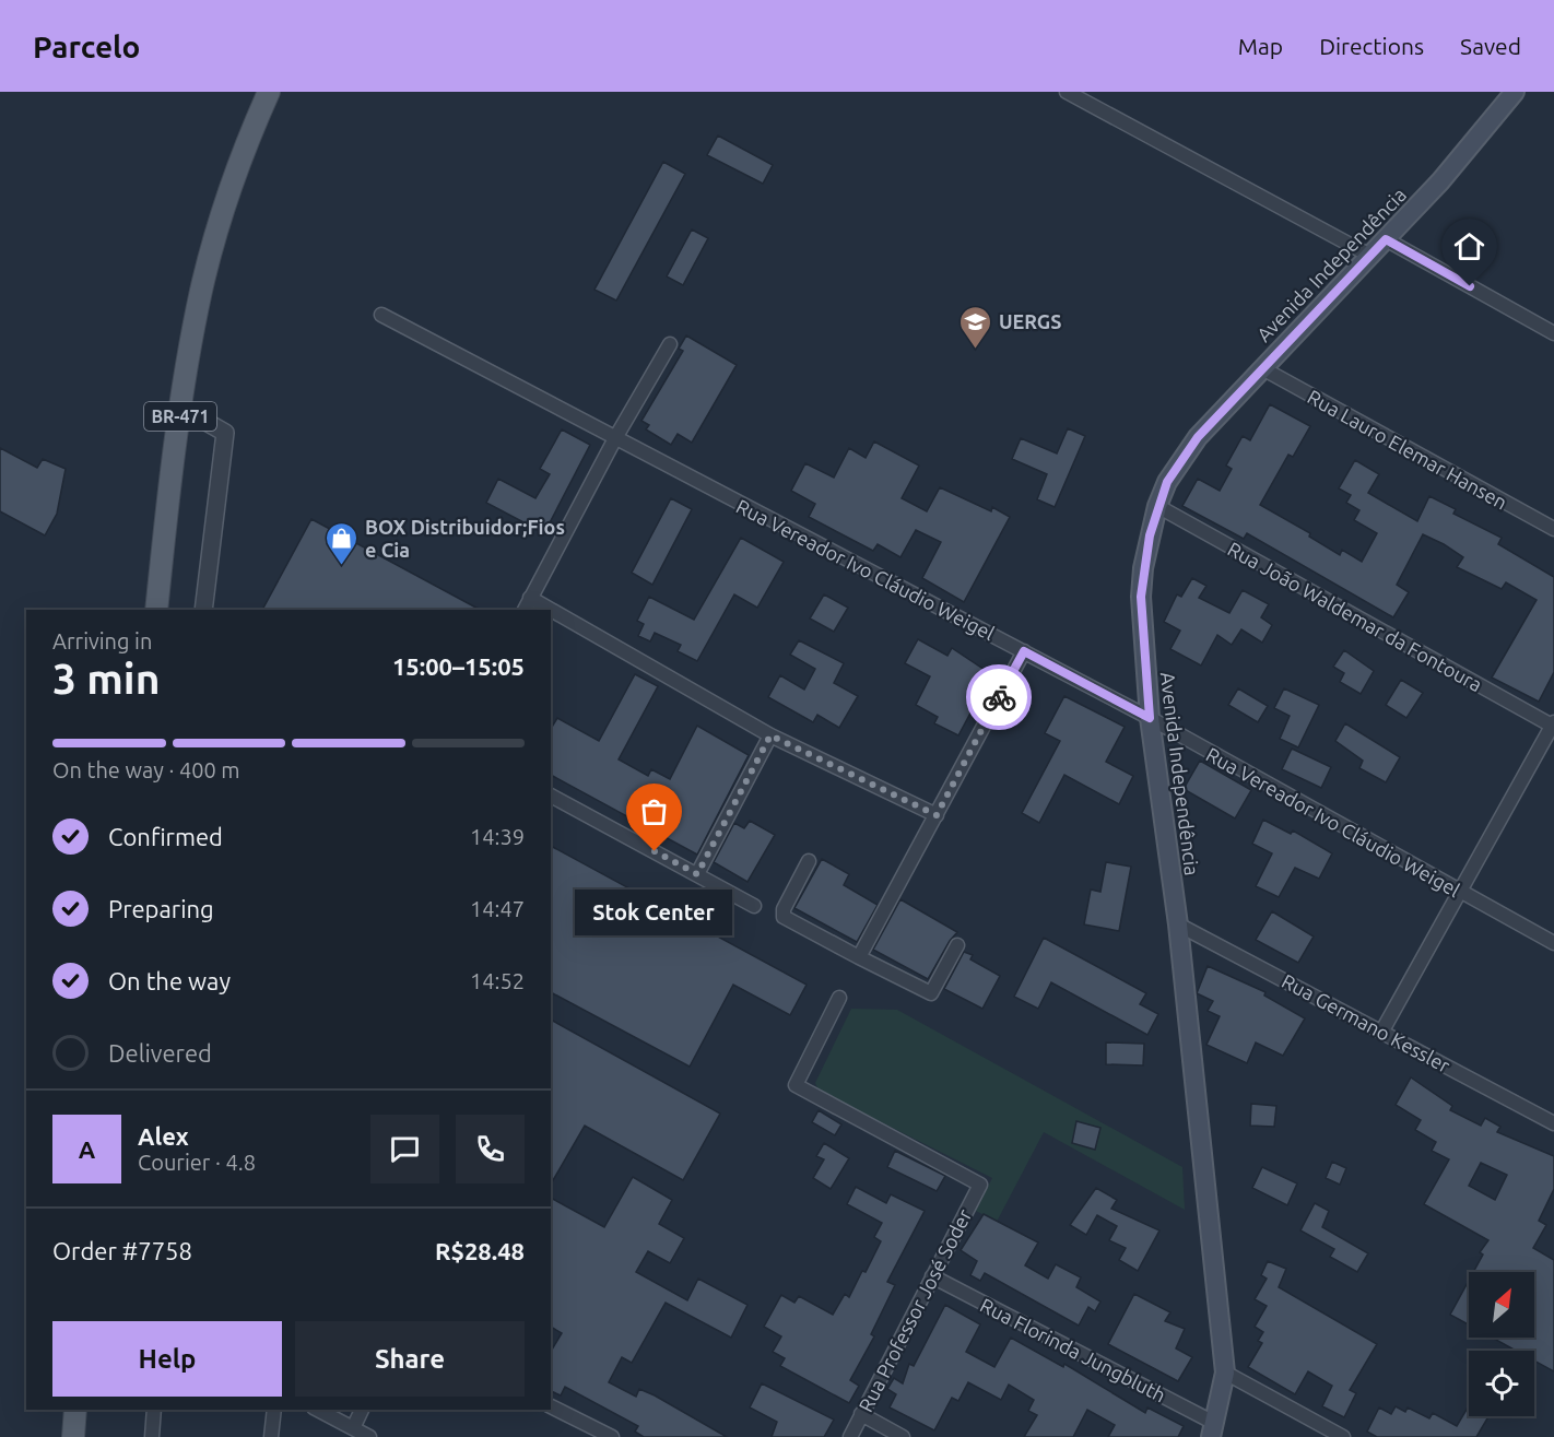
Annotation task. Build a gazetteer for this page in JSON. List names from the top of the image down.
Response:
{
  "streets": {
    "main road": ["Avenida Independência", "BR-471"],
    "street": [
      "Rua Lauro Elemar Hansen",
      "Rua Vereador Ivo Cláudio Weigel",
      "Rua João Waldemar da Fontoura",
      "Rua Germano Kessler",
      "Rua Professor José Soder",
      "Rua Florinda Jungbluth"
    ]
  },
  "crossings": [
    ["Avenida Independência", "Rua Lauro Elemar Hansen"],
    ["Avenida Independência", "Rua Vereador Ivo Cláudio Weigel"],
    ["Avenida Independência", "Rua João Waldemar da Fontoura"],
    ["Avenida Independência", "Rua Germano Kessler"],
    ["Avenida Independência", "Rua Florinda Jungbluth"],
    ["Rua Professor José Soder", "Rua Florinda Jungbluth"]
  ],
  "places": {
    "school or university": ["UERGS"],
    "shop": ["BOX Distribuidor;Fios e Cia"],
    "other": ["Stok Center"]
  },
  "north": "top right",
  "page": {
    "header": "Parcelo",
    "nav": ["Map", "Directions", "Saved"],
    "heading": ["3 min", "Arriving in", "15:00–15:05"],
    "panel": [
      "Alex",
      "Courier · 4.8",
      "Order #7758",
      "R$28.48"
    ],
    "bar": "On the way · 400 m",
    "list": [
      ["Confirmed", "14:39"],
      ["Preparing", "14:47"],
      ["On the way", "14:52"],
      "Delivered"
    ],
    "bubble": "Stok Center",
    "round": "A",
    "buttons": ["Help", "Share"]
  }
}
